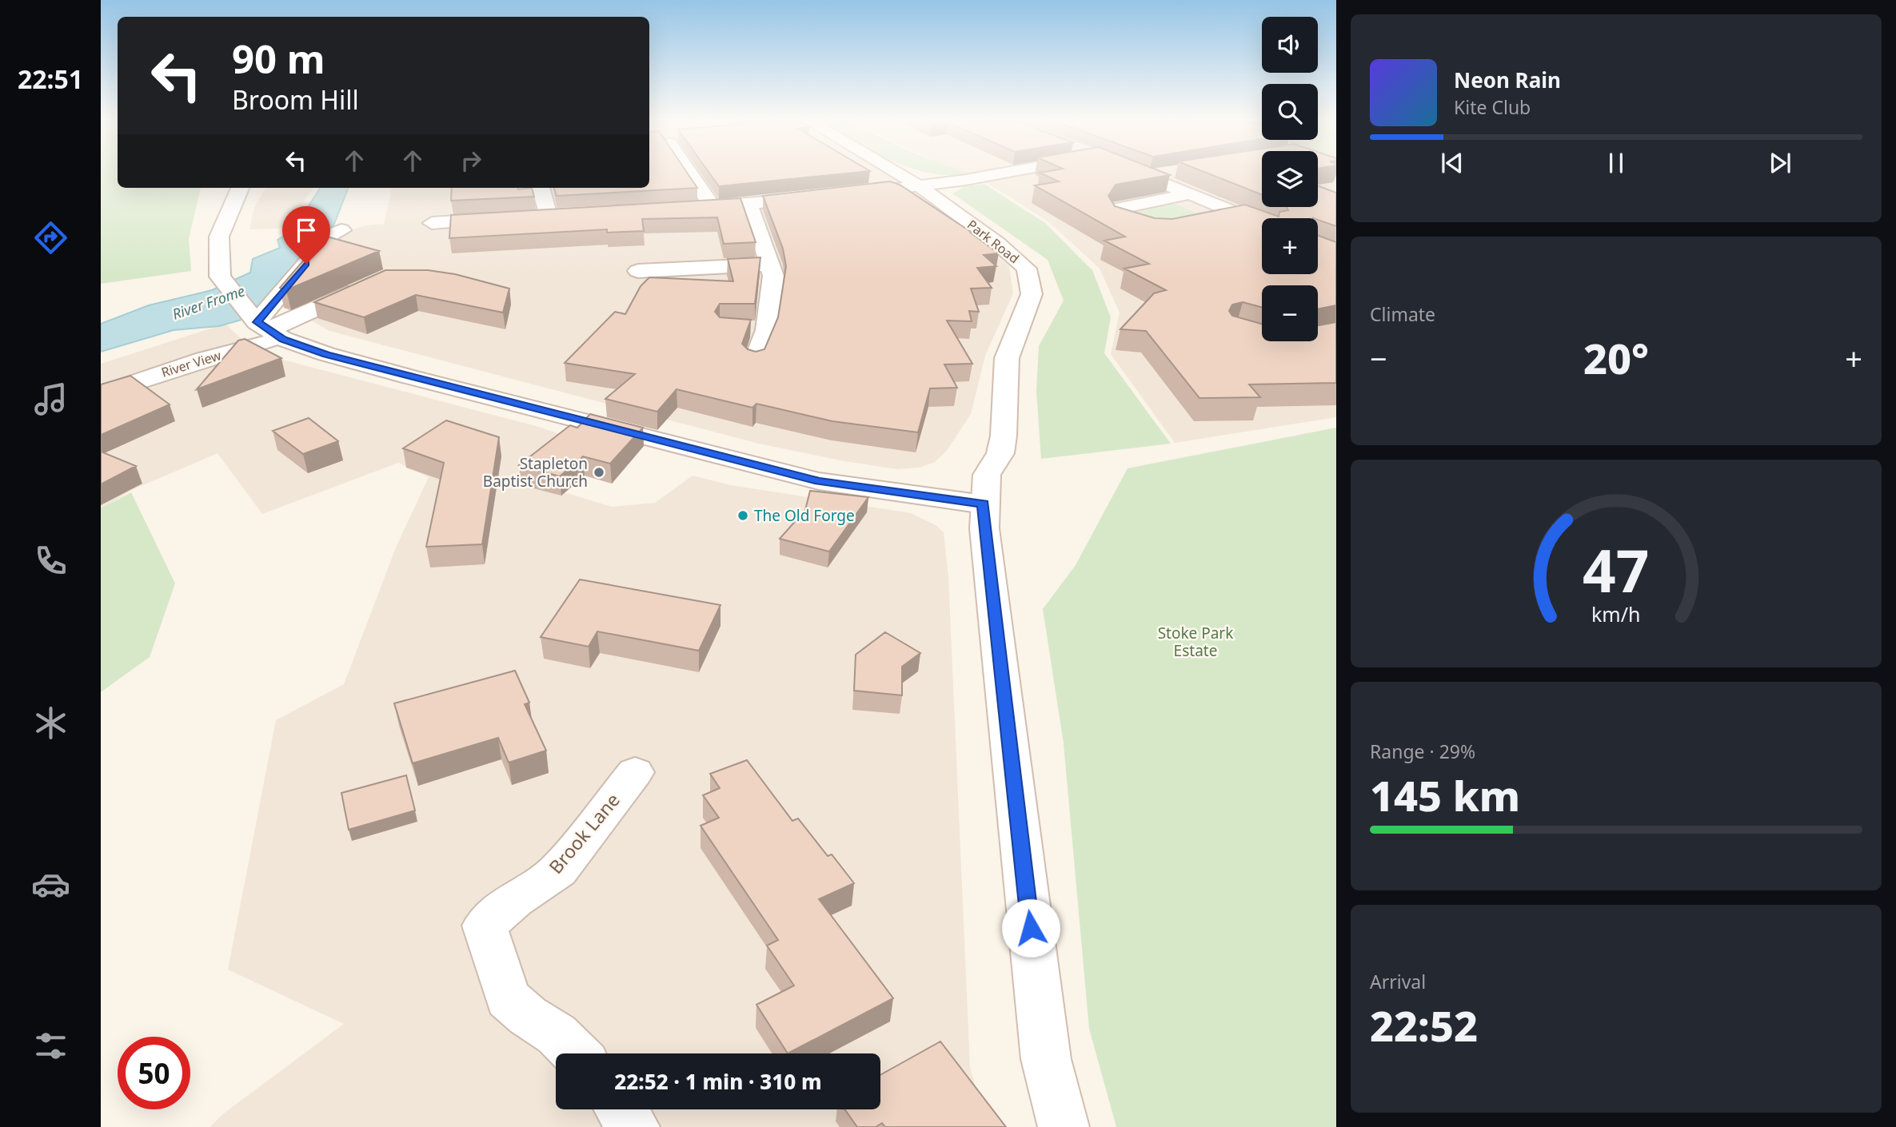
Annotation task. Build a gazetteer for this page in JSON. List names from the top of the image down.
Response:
{
  "streets": {
    "street": ["Park Road", "River View", "Brook Lane"]
  },
  "water": ["River Frome"],
  "parks": ["Stoke Park Estate"],
  "places": ["Stapleton Baptist Church", "The Old Forge"],
  "page": {
    "tabs": "22:51",
    "map_buttons": ["+", "−"],
    "turn": ["90 m", "Broom Hill"],
    "song": ["Neon Rain", "Kite Club"],
    "tile": [
      "Climate",
      ["Range · 29%", "145 km"],
      ["Arrival", "22:52"]
    ],
    "heat": ["−", "20°", "+"],
    "limit": "50",
    "trip": "22:52 · 1 min · 310 m",
    "gauge": ["47", "km/h"]
  }
}
